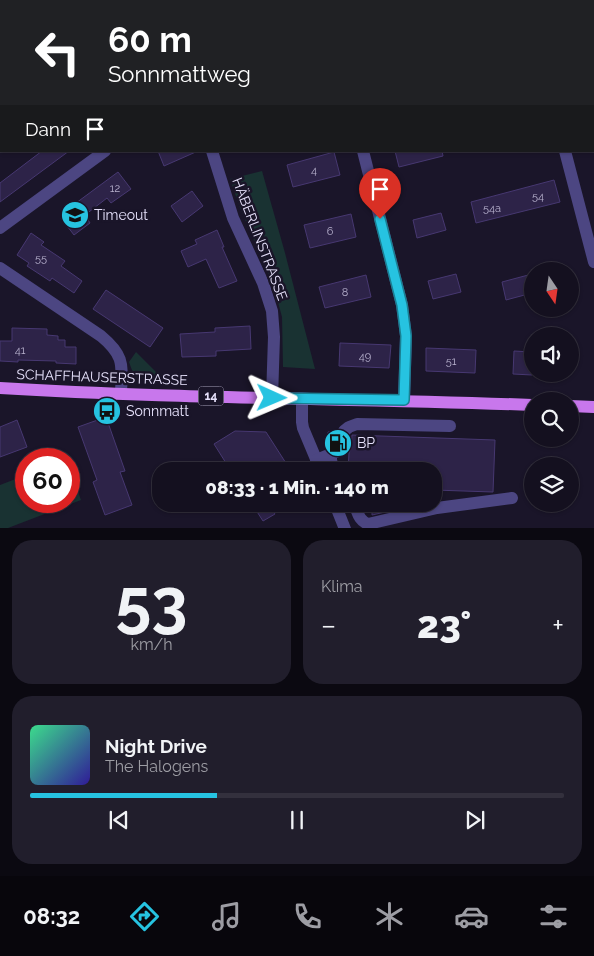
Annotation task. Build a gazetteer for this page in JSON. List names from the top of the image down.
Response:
{
  "streets": {
    "main road": ["SCHAFFHAUSERSTRASSE", "14"],
    "street": ["HÄBERLINSTRASSE"]
  },
  "crossings": [
    ["HÄBERLINSTRASSE", "SCHAFFHAUSERSTRASSE"]
  ],
  "places": {
    "school or university": ["Timeout"],
    "bus stop": ["Sonnmatt"],
    "fuel station": ["BP"]
  },
  "house_numbers": [
    "4",
    "12",
    "54",
    "54a",
    "6",
    "55",
    "8",
    "41",
    "49",
    "51"
  ],
  "north": "bottom",
  "page": {
    "turn": ["60 m", "Sonnmattweg"],
    "then": "Dann",
    "limit": "60",
    "trip": "08:33 · 1 Min. · 140 m",
    "tile": [
      ["53", "km/h"],
      "Klima"
    ],
    "heat": ["−", "23°", "+"],
    "song": ["Night Drive", "The Halogens"],
    "tabs": "08:32"
  }
}
